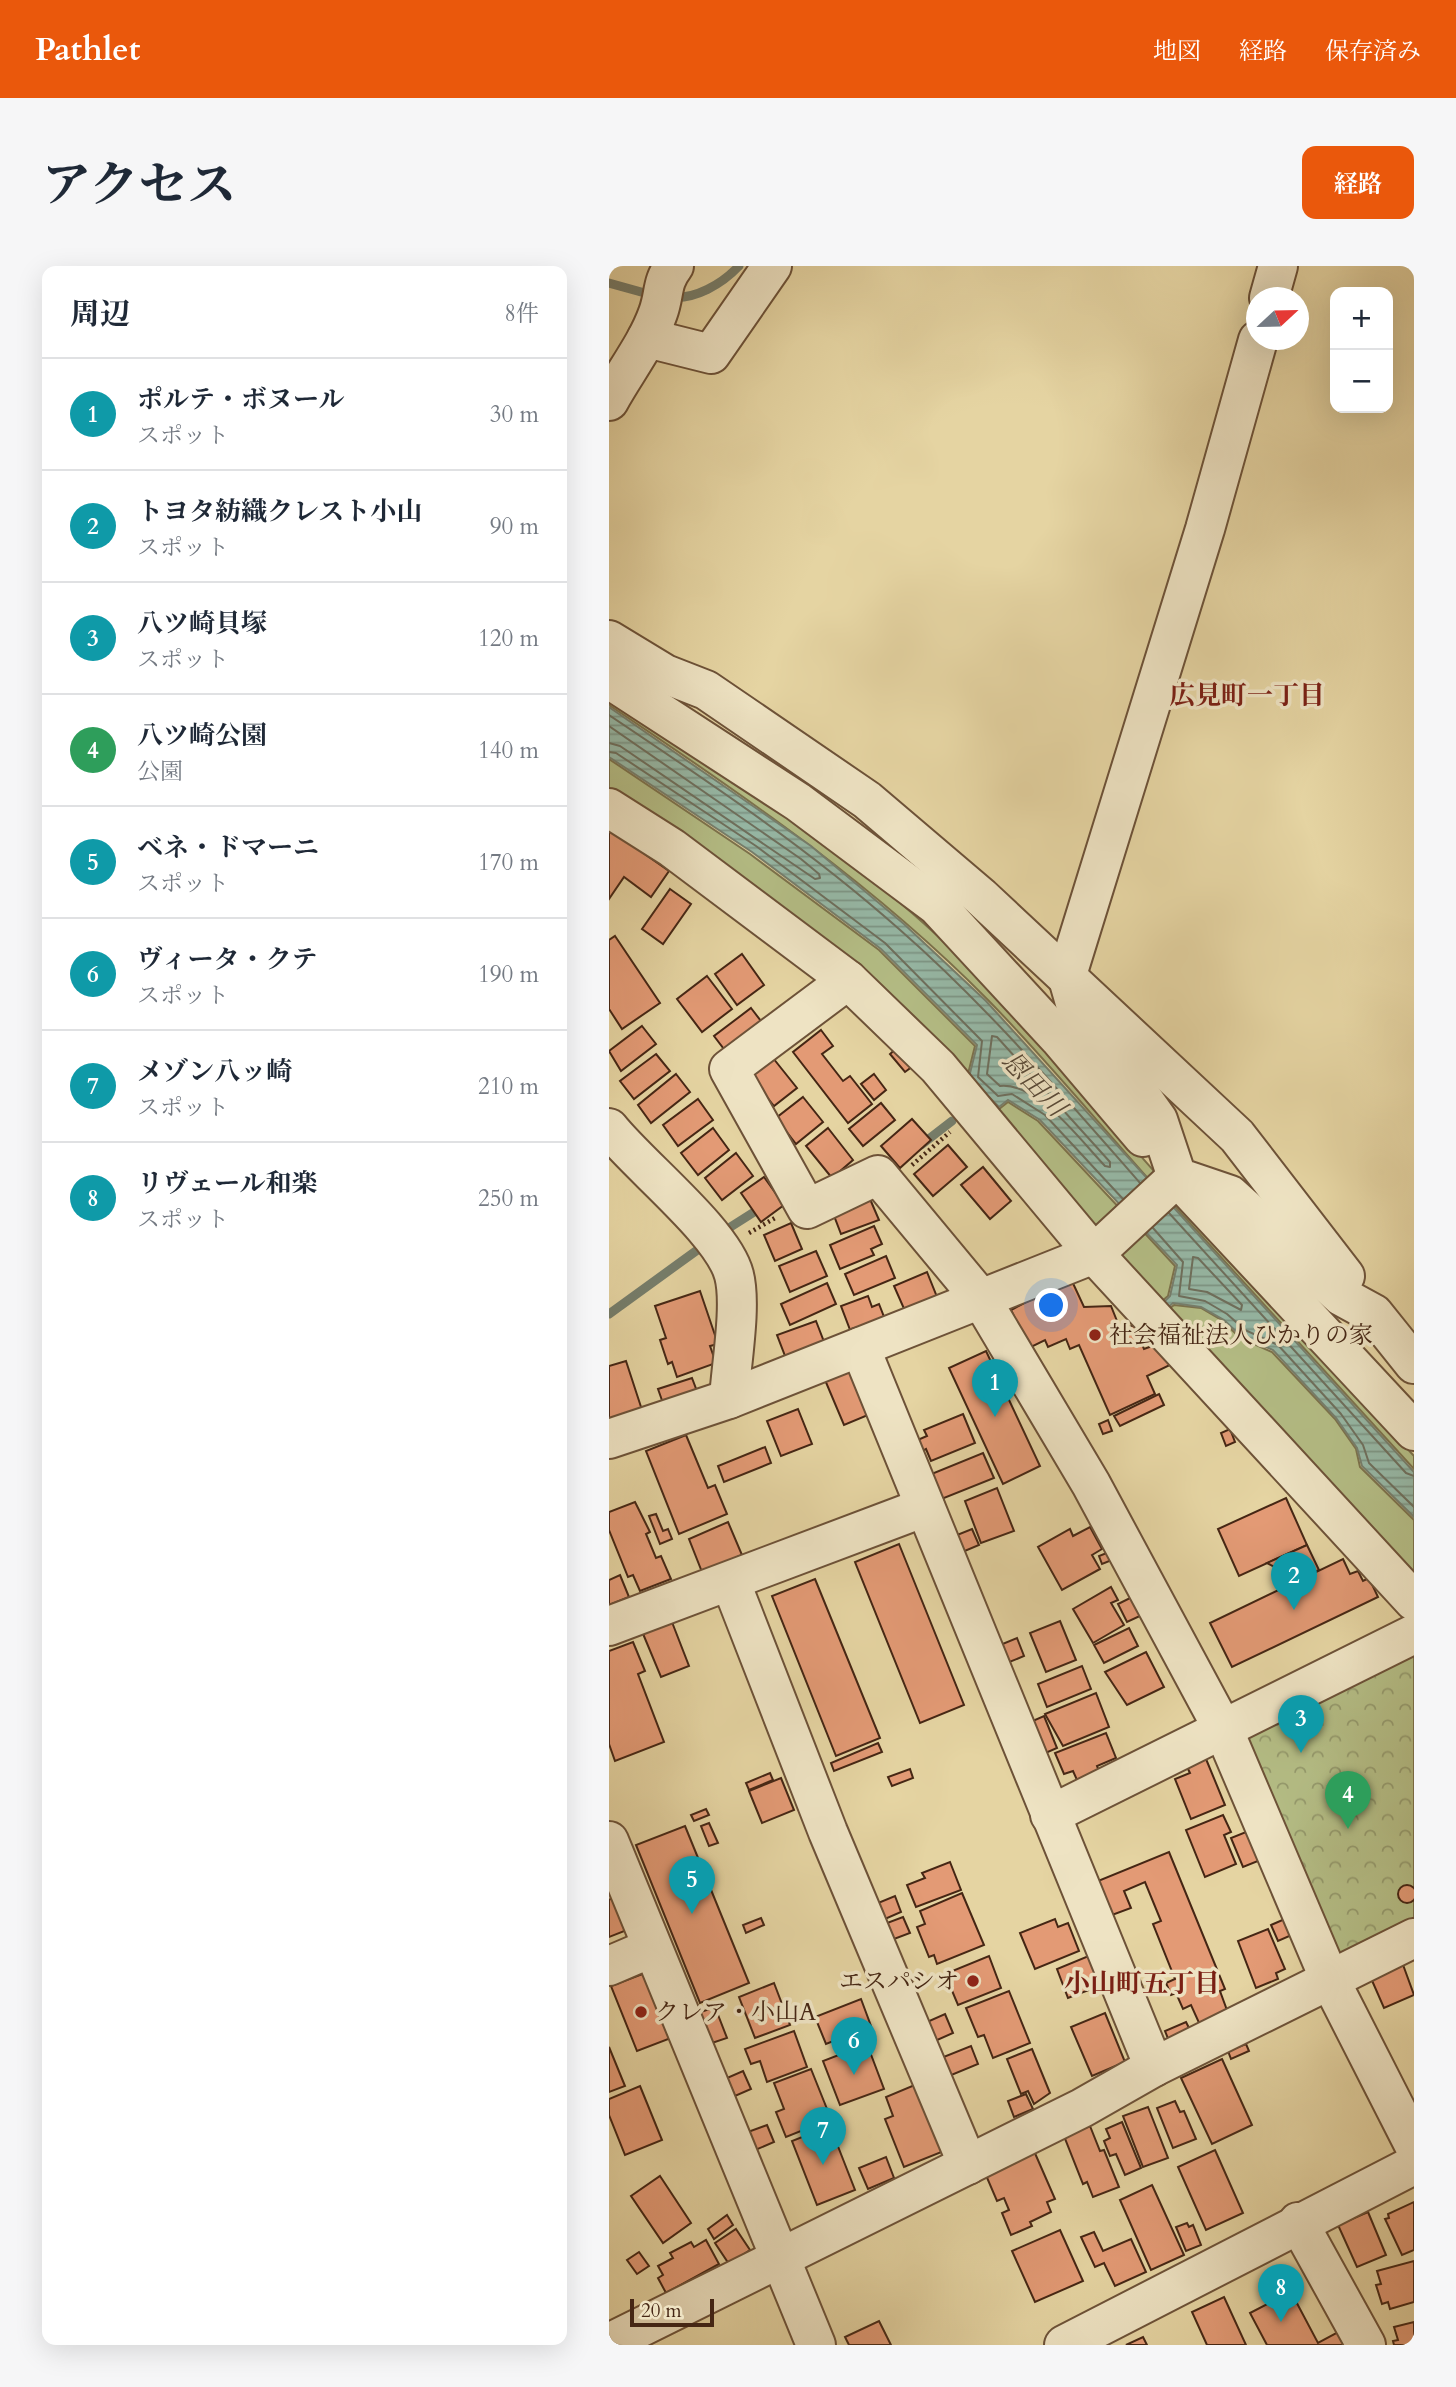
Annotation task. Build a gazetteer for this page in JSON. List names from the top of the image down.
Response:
{
  "districts": ["広見町一丁目", "小山町五丁目"],
  "water": ["恩田川"],
  "places": ["社会福祉法人ひかりの家", "エスパシオ", "クレア・小山A"],
  "scale_bar": "20 m",
  "north": "right",
  "page": {
    "header": "Pathlet",
    "nav": ["地図", "経路", "保存済み"],
    "title": "アクセス",
    "buttons": "経路",
    "heading": ["周辺", "8件"],
    "map_buttons": ["+", "−"],
    "list": [
      {
        "mark": "1",
        "name": "ポルテ・ボヌール",
        "note": "スポット",
        "value": "30 m"
      },
      {
        "mark": "2",
        "name": "トヨタ紡織クレスト小山",
        "note": "スポット",
        "value": "90 m"
      },
      {
        "mark": "3",
        "name": "八ツ崎貝塚",
        "note": "スポット",
        "value": "120 m"
      },
      {
        "mark": "4",
        "name": "八ツ崎公園",
        "note": "公園",
        "value": "140 m"
      },
      {
        "mark": "5",
        "name": "ベネ・ドマーニ",
        "note": "スポット",
        "value": "170 m"
      },
      {
        "mark": "6",
        "name": "ヴィータ・クテ",
        "note": "スポット",
        "value": "190 m"
      },
      {
        "mark": "7",
        "name": "メゾン八ッ崎",
        "note": "スポット",
        "value": "210 m"
      },
      {
        "mark": "8",
        "name": "リヴェール和楽",
        "note": "スポット",
        "value": "250 m"
      }
    ],
    "pins": [
      "1",
      "2",
      "3",
      "4",
      "5",
      "6",
      "7",
      "8"
    ],
    "scale": "20 m"
  }
}
